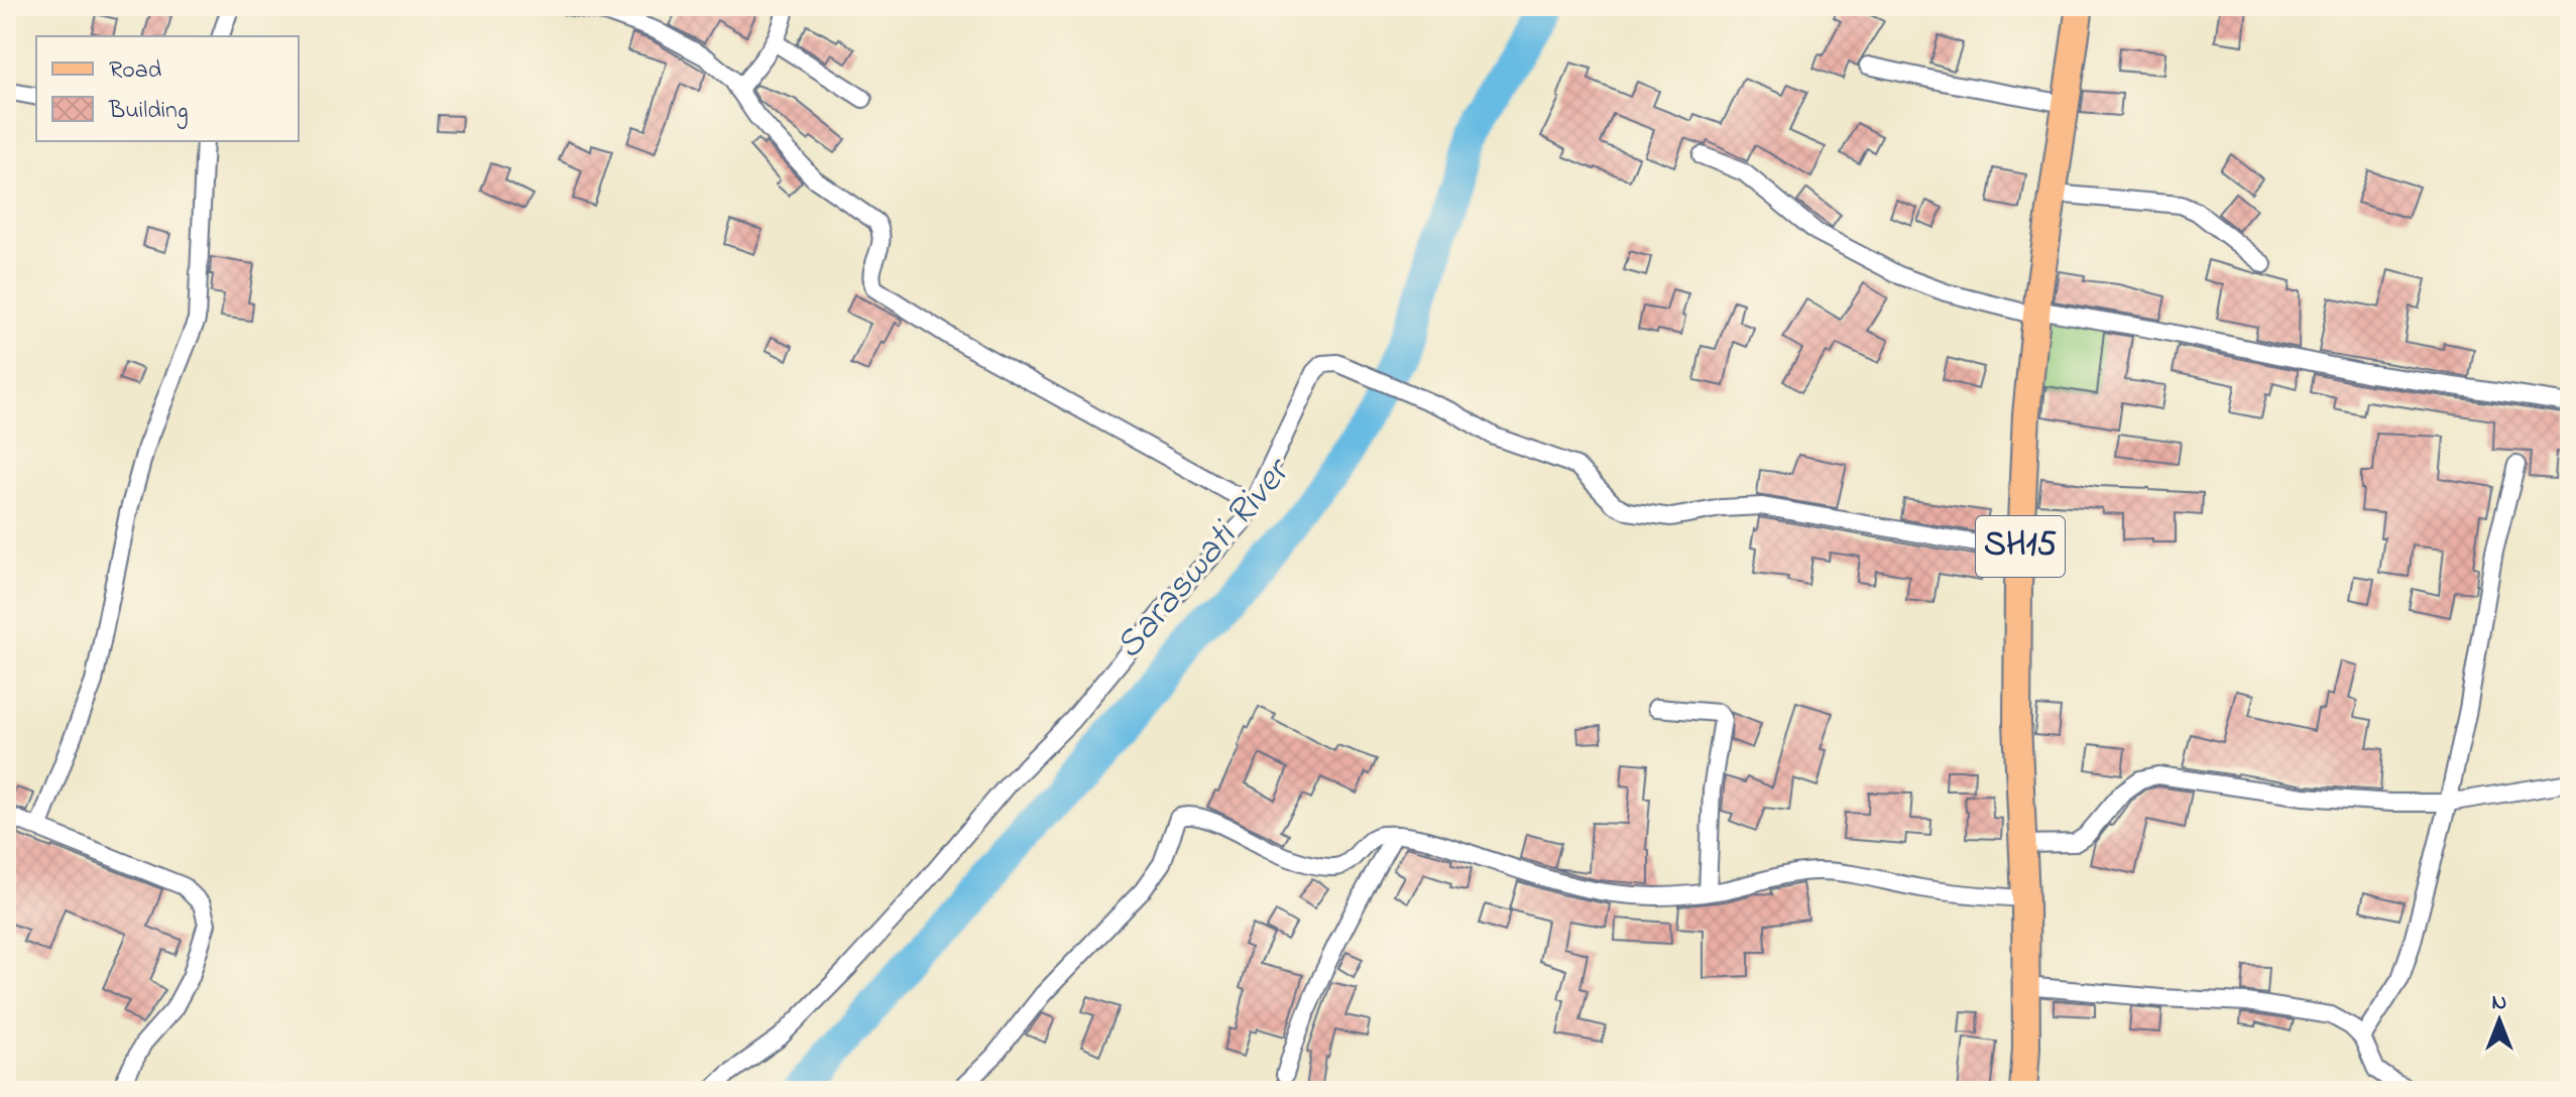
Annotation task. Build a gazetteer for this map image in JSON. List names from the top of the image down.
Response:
{
  "streets": {
    "main road": ["SH15"]
  },
  "water": ["Saraswati River"],
  "legend": ["Road", "Building"],
  "north": "top"
}
